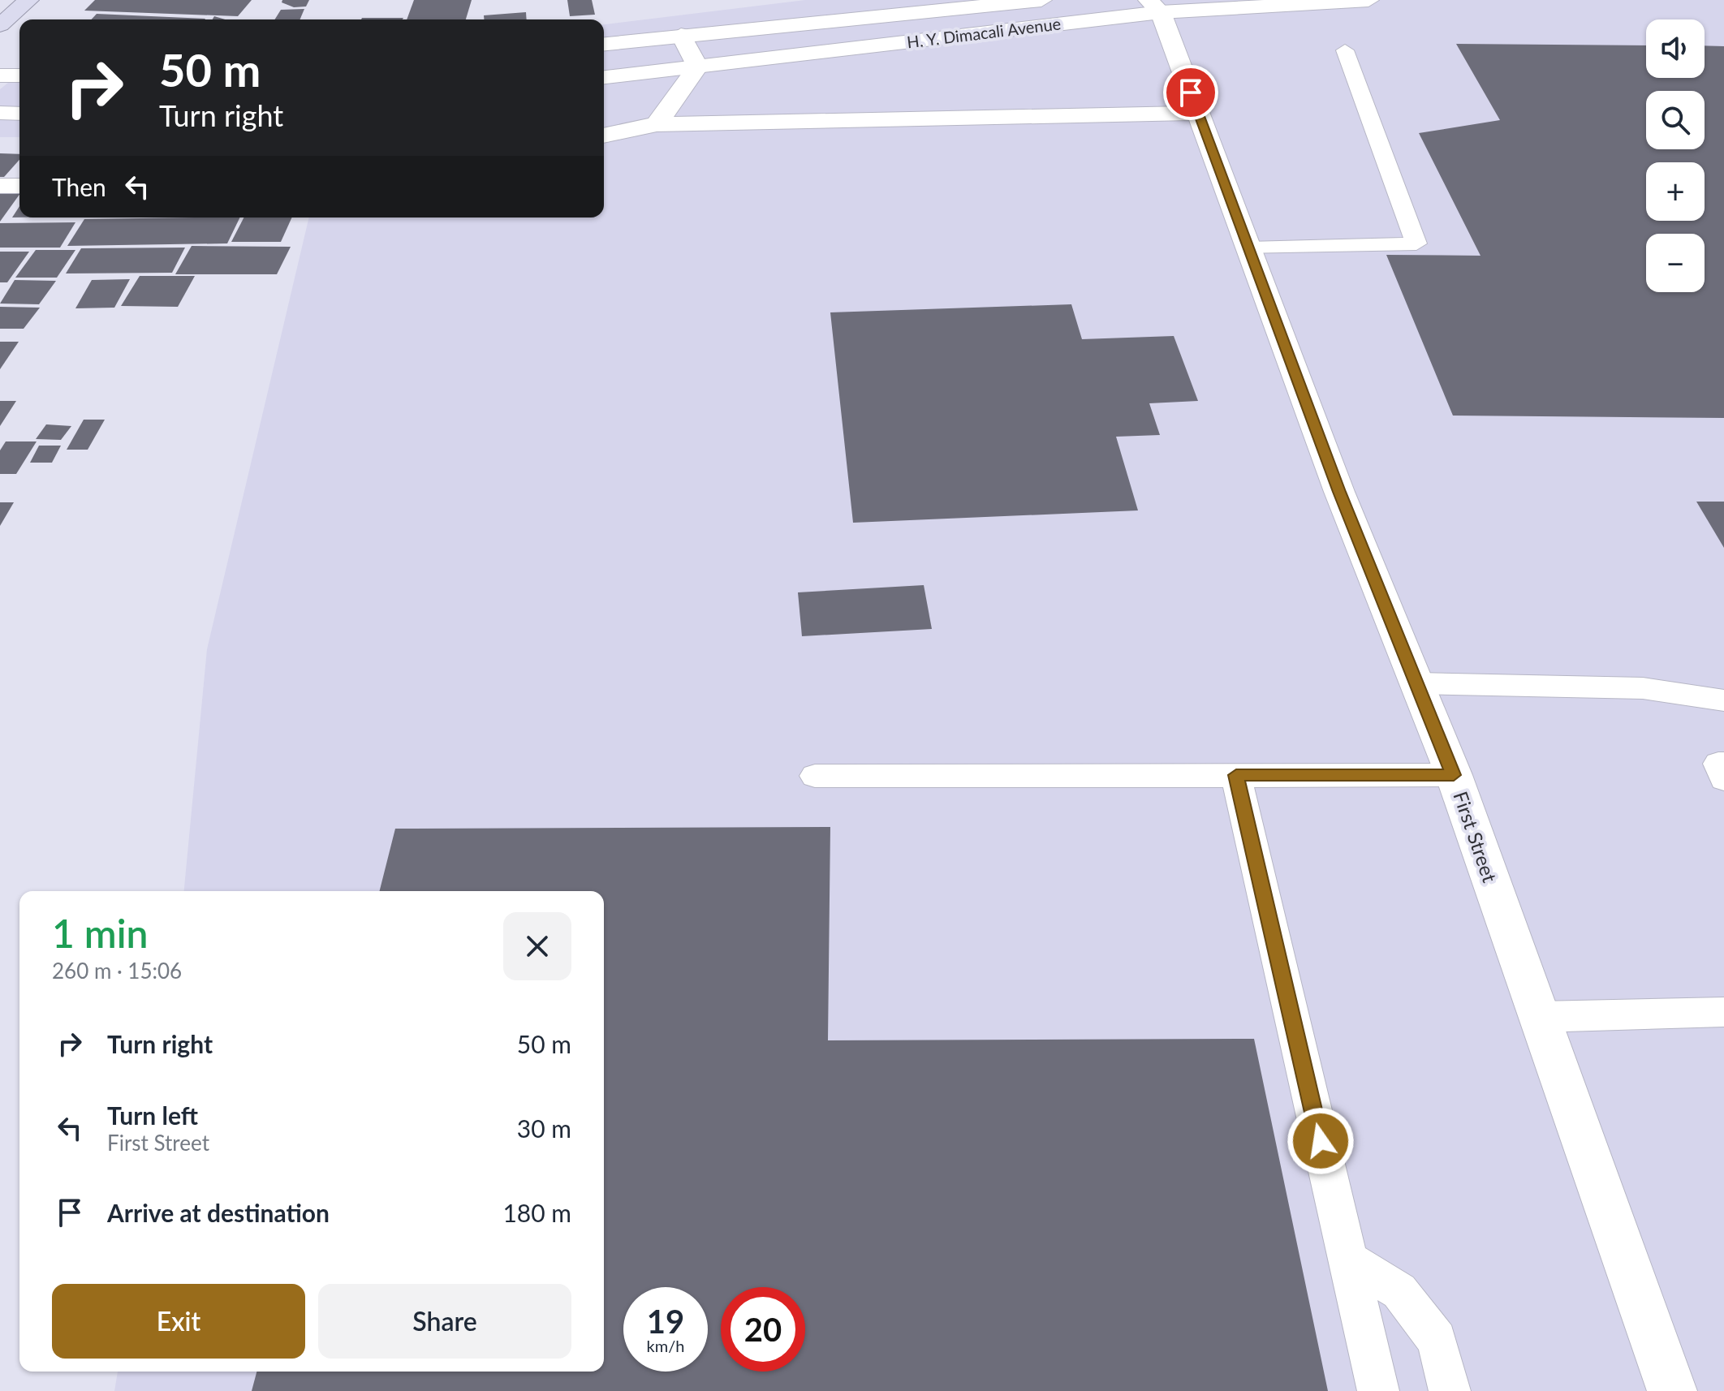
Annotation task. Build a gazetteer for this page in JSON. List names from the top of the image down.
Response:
{
  "streets": {
    "street": ["H. Y. Dimacali Avenue", "First Street"]
  },
  "crossings": [
    ["H. Y. Dimacali Avenue", "First Street"]
  ],
  "page": {
    "map_buttons": ["+", "−"],
    "turn": ["50 m", "Turn right"],
    "then": "Then",
    "heading": ["1 min", "260 m · 15:06"],
    "list": [
      {
        "name": "Turn right",
        "value": "50 m"
      },
      {
        "name": "Turn left",
        "note": "First Street",
        "value": "30 m"
      },
      {
        "name": "Arrive at destination",
        "value": "180 m"
      }
    ],
    "buttons": ["Exit", "Share"],
    "speed": "19 km/h",
    "limit": "20"
  }
}
